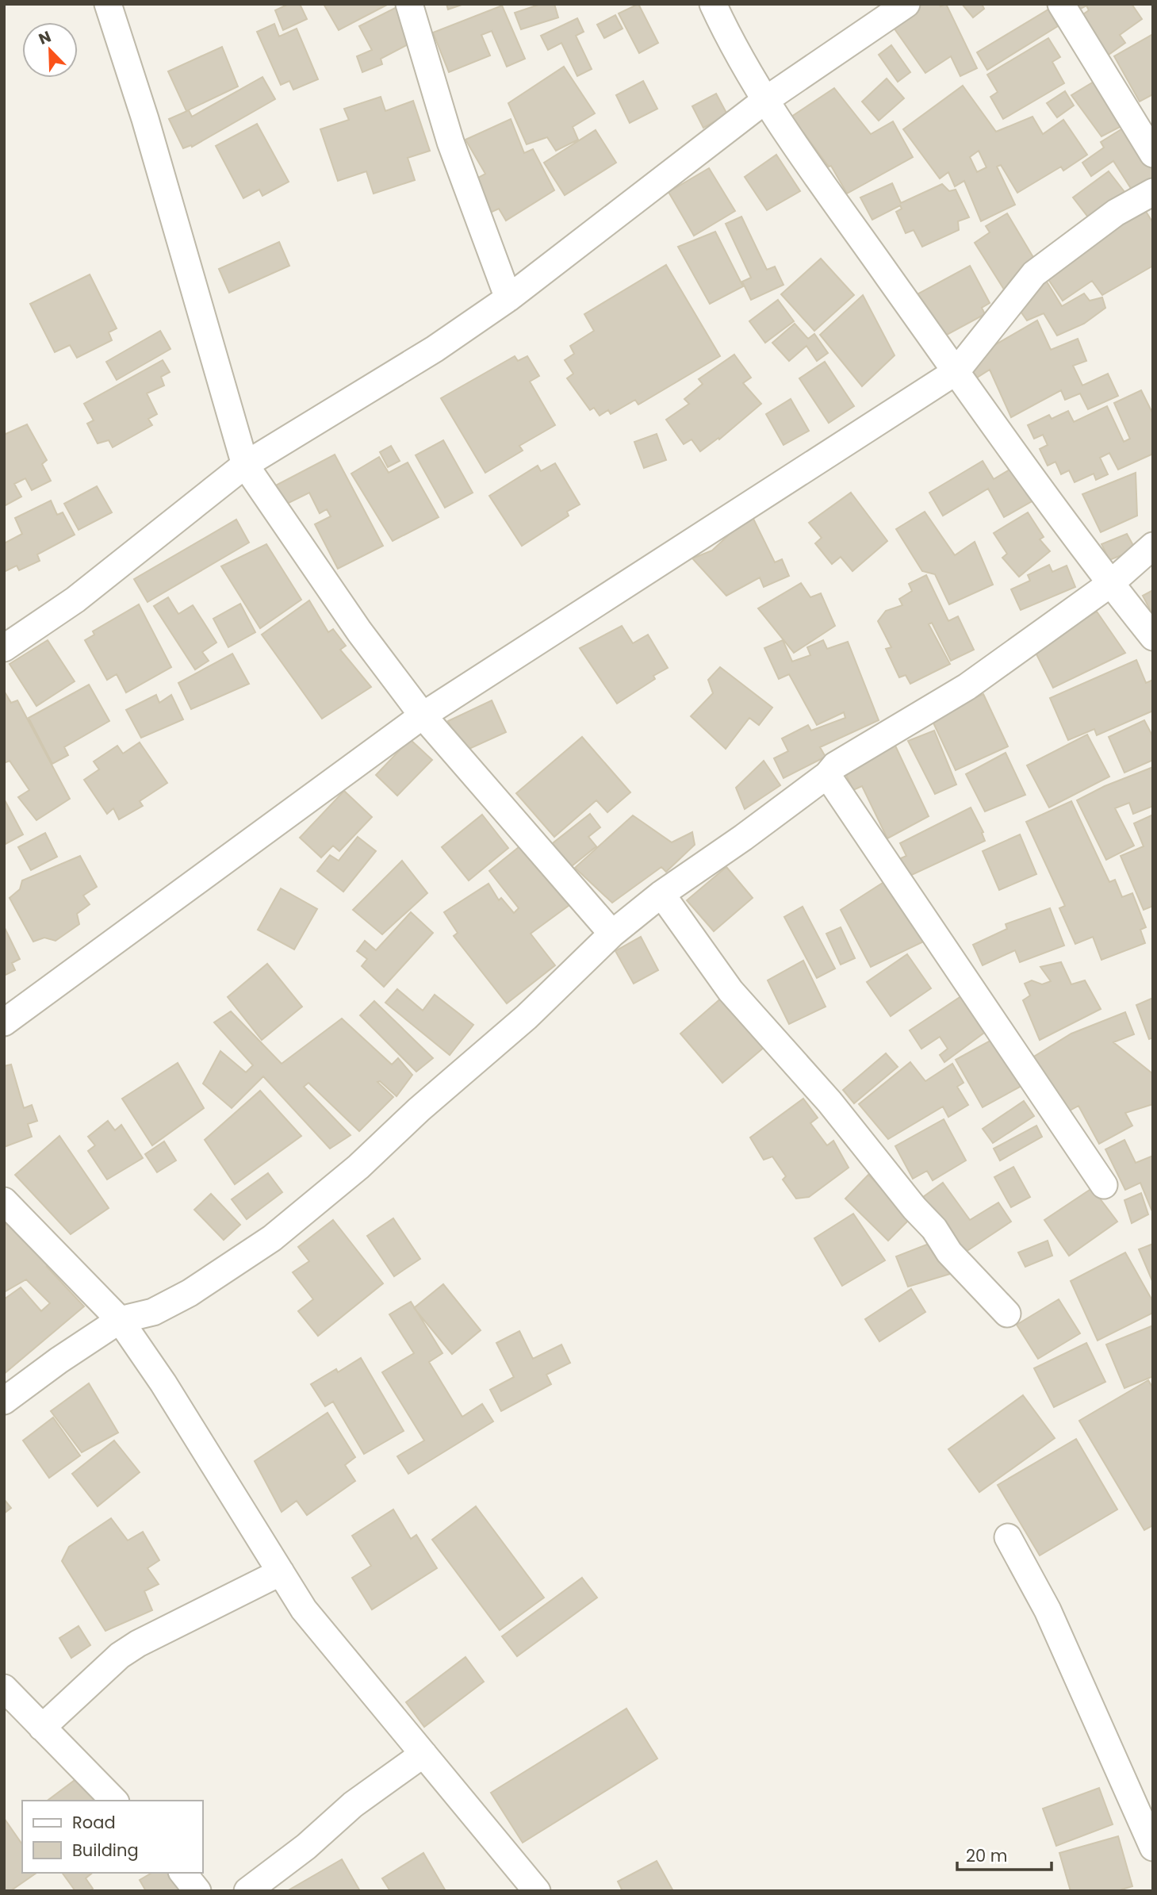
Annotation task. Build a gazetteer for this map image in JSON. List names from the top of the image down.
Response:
{
  "legend": ["Road", "Building"],
  "scale_bar": "20 m",
  "north": "top left"
}
